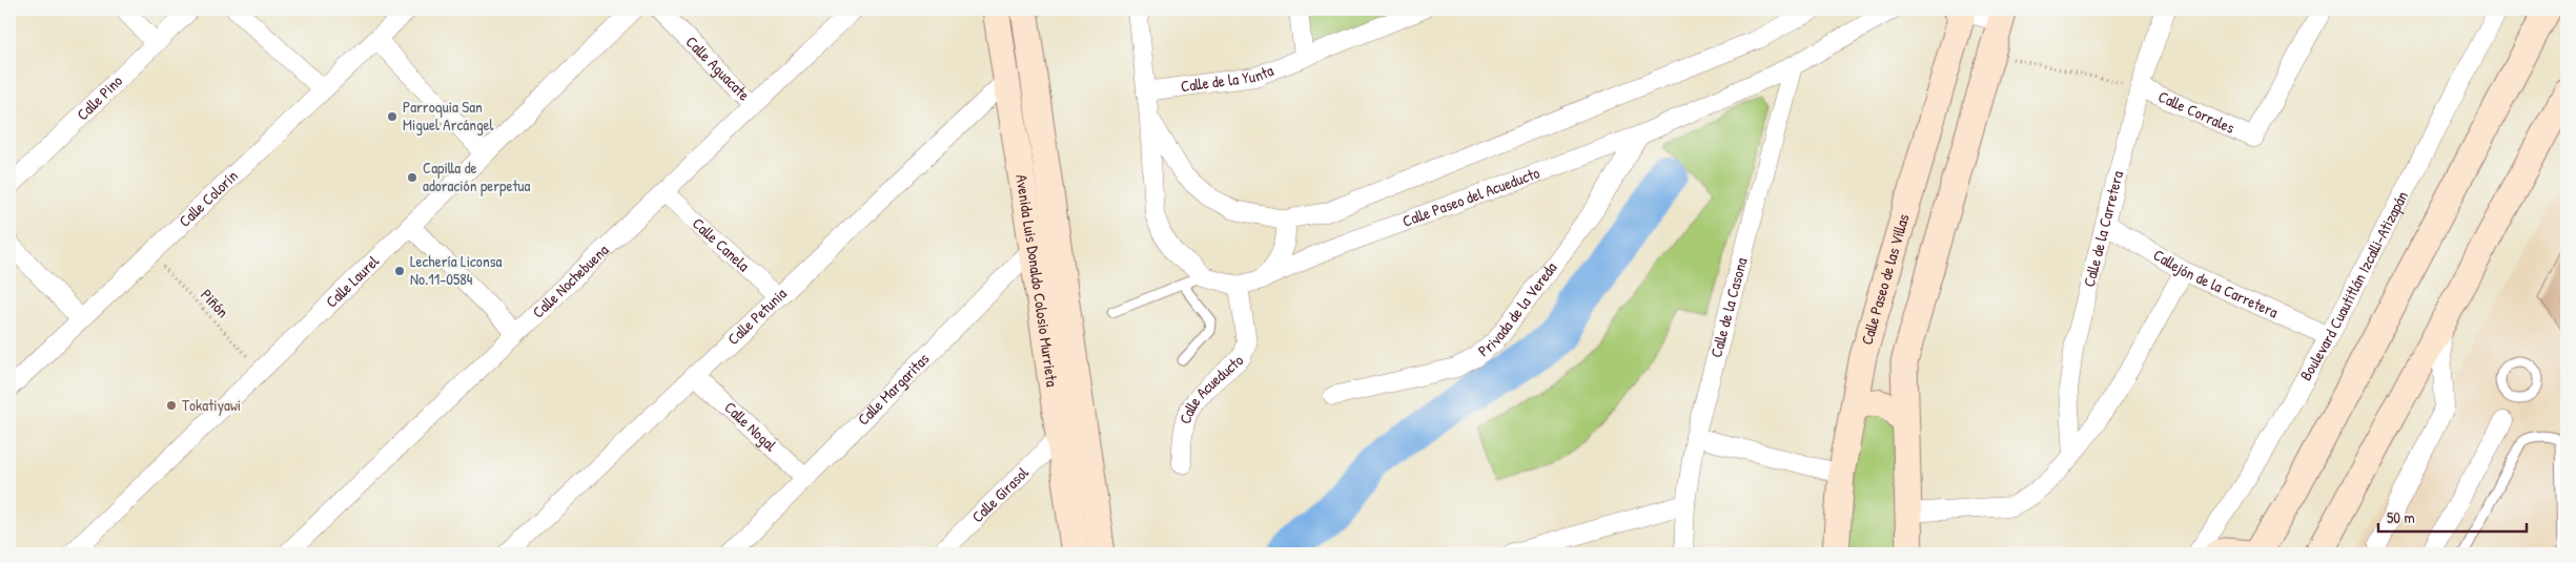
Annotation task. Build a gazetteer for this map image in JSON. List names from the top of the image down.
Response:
{
  "streets": {
    "street": [
      "Calle Aguacate",
      "Calle de la Yunta",
      "Calle Pino",
      "Calle Corrales",
      "Calle Colorín",
      "Calle Paseo del Acueducto",
      "Calle de la Carretera",
      "Calle Canela",
      "Calle Paseo de las Villas",
      "Calle Laurel",
      "Calle Nochebuena",
      "Avenida Luis Donaldo Colosio Murrieta",
      "Callejón de la Carretera",
      "Boulevard Cuautitlán Izcalli-Atizapán",
      "Privada de la Vereda",
      "Calle de la Casona",
      "Calle Petunia",
      "Calle Margaritas",
      "Calle Acueducto",
      "Calle Nogal",
      "Calle Girasol"
    ],
    "path": ["Piñón"]
  },
  "crossings": [
    ["Calle Aguacate", "Calle Nochebuena"],
    ["Calle de la Yunta", "Calle Paseo del Acueducto"],
    ["Calle Corrales", "Calle de la Carretera"],
    ["Calle Colorín", "Piñón"],
    ["Calle Paseo del Acueducto", "Privada de la Vereda"],
    ["Calle Paseo del Acueducto", "Calle de la Casona"],
    ["Calle Paseo del Acueducto", "Calle Acueducto"],
    ["Calle de la Carretera", "Callejón de la Carretera"],
    ["Calle Canela", "Calle Nochebuena"],
    ["Calle Canela", "Calle Petunia"],
    ["Calle Laurel", "Piñón"],
    ["Avenida Luis Donaldo Colosio Murrieta", "Calle Petunia"],
    ["Avenida Luis Donaldo Colosio Murrieta", "Calle Margaritas"],
    ["Avenida Luis Donaldo Colosio Murrieta", "Calle Girasol"],
    ["Callejón de la Carretera", "Boulevard Cuautitlán Izcalli-Atizapán"],
    ["Calle Petunia", "Calle Nogal"],
    ["Calle Margaritas", "Calle Nogal"]
  ],
  "places": [
    "Parroquia San Miguel Arcángel",
    "Capilla de adoración perpetua",
    "Lechería Liconsa No.11-0584",
    "Tokatiyawi"
  ],
  "scale_bar": "50 m"
}
